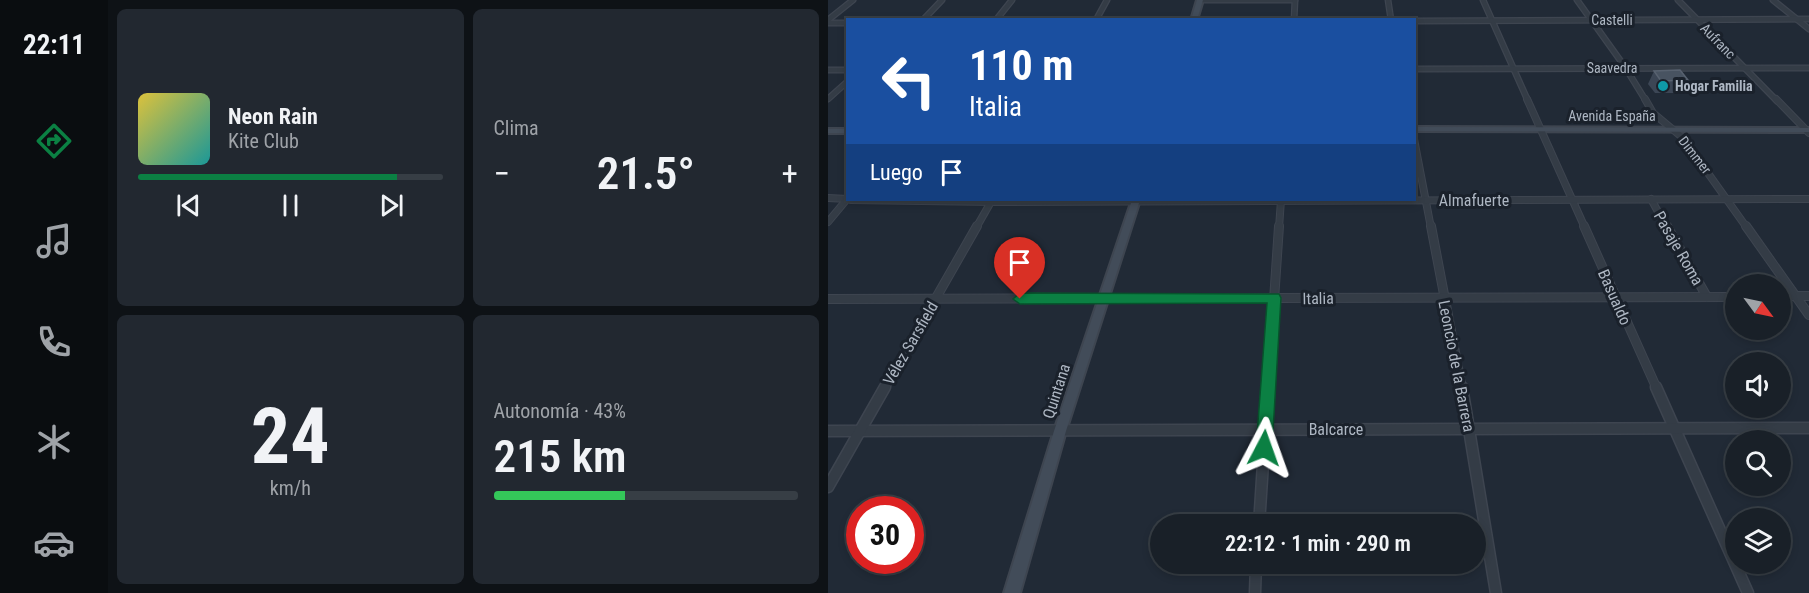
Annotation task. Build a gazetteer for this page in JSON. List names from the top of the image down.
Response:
{
  "streets": {
    "main road": ["Avenida España", "Quintana"],
    "street": [
      "Castelli",
      "Aufranc",
      "Saavedra",
      "Dimmer",
      "Almafuerte",
      "Pasaje Roma",
      "Basualdo",
      "Italia",
      "Vélez Sarsfield",
      "Leoncio de la Barrera",
      "Balcarce"
    ]
  },
  "crossings": [
    ["Castelli", "Aufranc"],
    ["Castelli", "Dimmer"],
    ["Castelli", "Basualdo"],
    ["Aufranc", "Saavedra"],
    ["Aufranc", "Avenida España"],
    ["Saavedra", "Dimmer"],
    ["Saavedra", "Basualdo"],
    ["Avenida España", "Dimmer"],
    ["Avenida España", "Basualdo"],
    ["Dimmer", "Almafuerte"],
    ["Almafuerte", "Pasaje Roma"],
    ["Almafuerte", "Basualdo"],
    ["Almafuerte", "Leoncio de la Barrera"],
    ["Pasaje Roma", "Italia"],
    ["Basualdo", "Italia"],
    ["Basualdo", "Balcarce"],
    ["Italia", "Vélez Sarsfield"],
    ["Italia", "Leoncio de la Barrera"],
    ["Italia", "Quintana"],
    ["Vélez Sarsfield", "Balcarce"],
    ["Leoncio de la Barrera", "Balcarce"],
    ["Quintana", "Balcarce"]
  ],
  "places": ["Hogar Familia"],
  "north": "bottom right",
  "page": {
    "tabs": "22:11",
    "tile": [
      "Clima",
      ["24", "km/h"],
      ["Autonomía · 43%", "215 km"]
    ],
    "turn": ["110 m", "Italia"],
    "song": ["Neon Rain", "Kite Club"],
    "then": "Luego",
    "heat": ["−", "21.5°", "+"],
    "limit": "30",
    "trip": "22:12 · 1 min · 290 m"
  }
}
